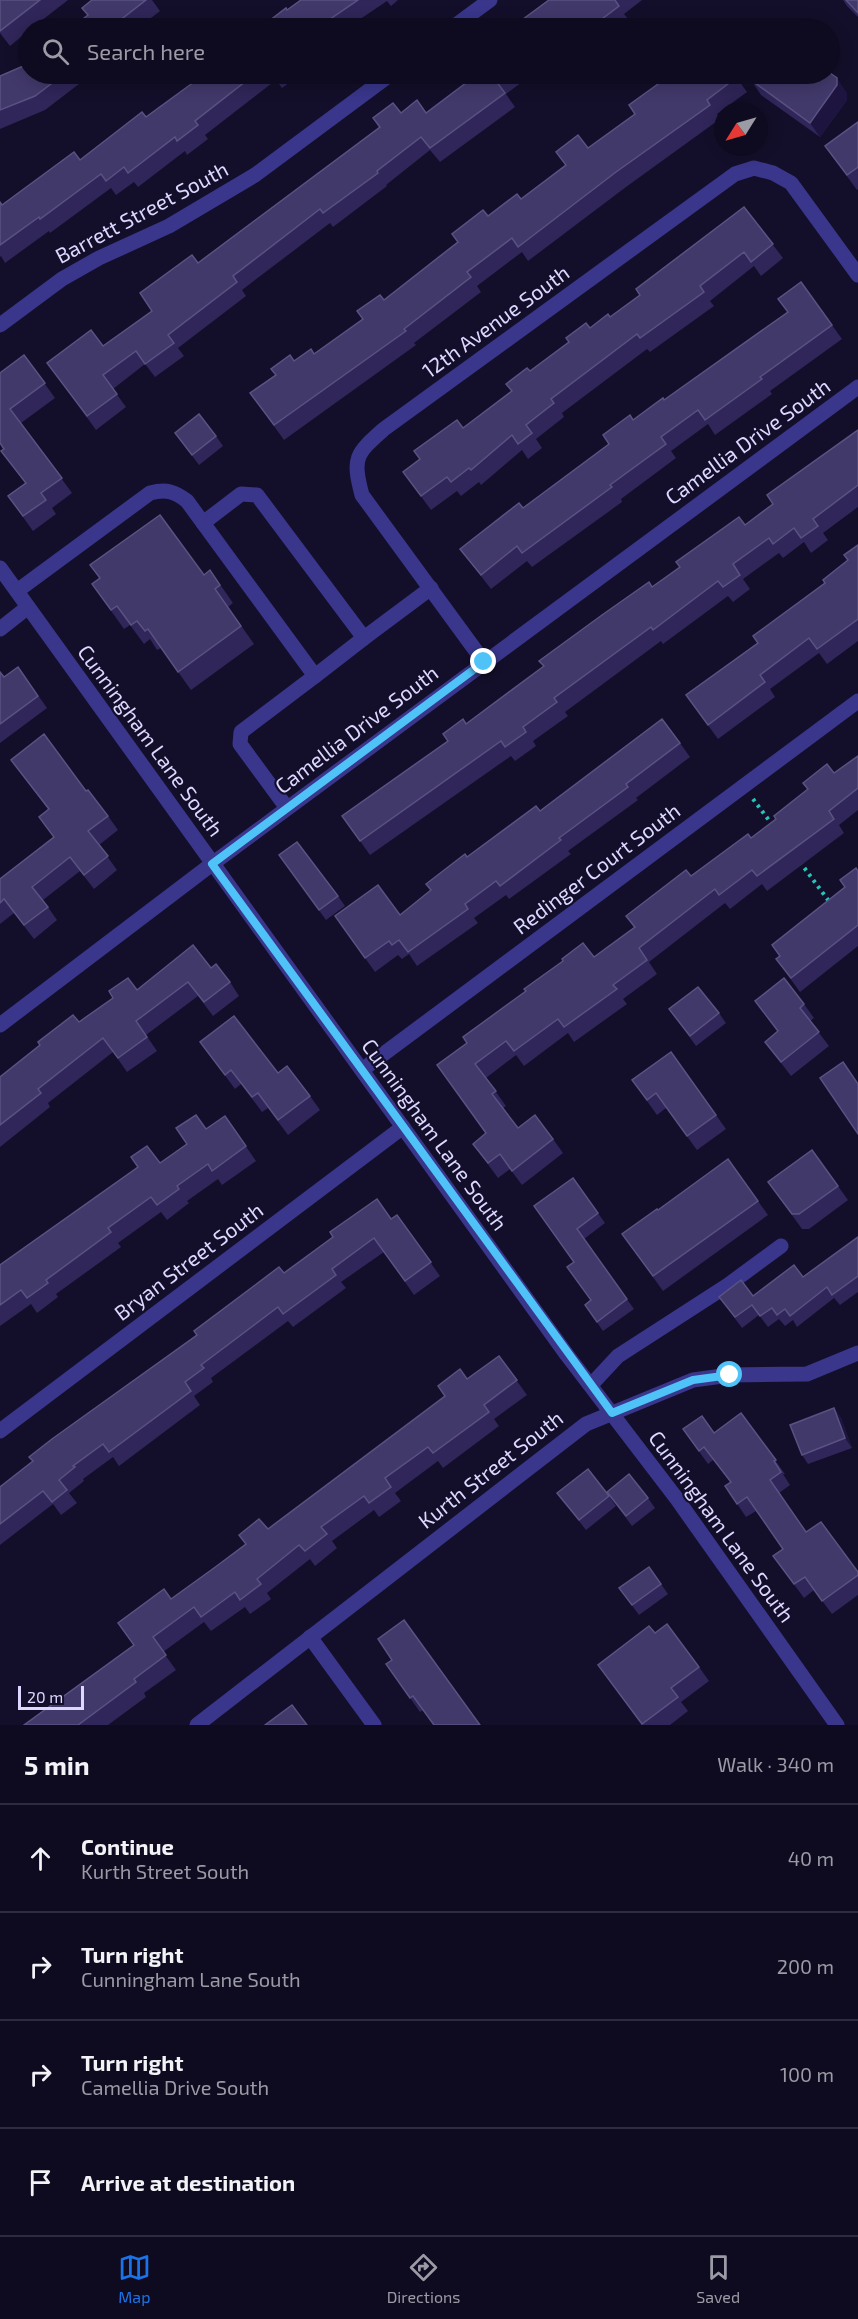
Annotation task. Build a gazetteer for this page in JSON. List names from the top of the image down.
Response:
{
  "streets": {
    "street": [
      "Barrett Street South",
      "12th Avenue South",
      "Camellia Drive South",
      "Cunningham Lane South",
      "Redinger Court South",
      "Bryan Street South",
      "Kurth Street South"
    ]
  },
  "crossings": [
    ["12th Avenue South", "Camellia Drive South"],
    ["Camellia Drive South", "Cunningham Lane South"],
    ["Cunningham Lane South", "Redinger Court South"],
    ["Cunningham Lane South", "Bryan Street South"],
    ["Cunningham Lane South", "Kurth Street South"]
  ],
  "scale_bar": "20 m",
  "north": "bottom left",
  "page": {
    "search": "Search here",
    "scale": "20 m",
    "heading": ["5 min", "Walk · 340 m"],
    "list": [
      ["Continue", "Kurth Street South", "40 m"],
      ["Turn right", "Cunningham Lane South", "200 m"],
      ["Turn right", "Camellia Drive South", "100 m"],
      "Arrive at destination"
    ],
    "nav": ["Map", "Directions", "Saved"]
  }
}
